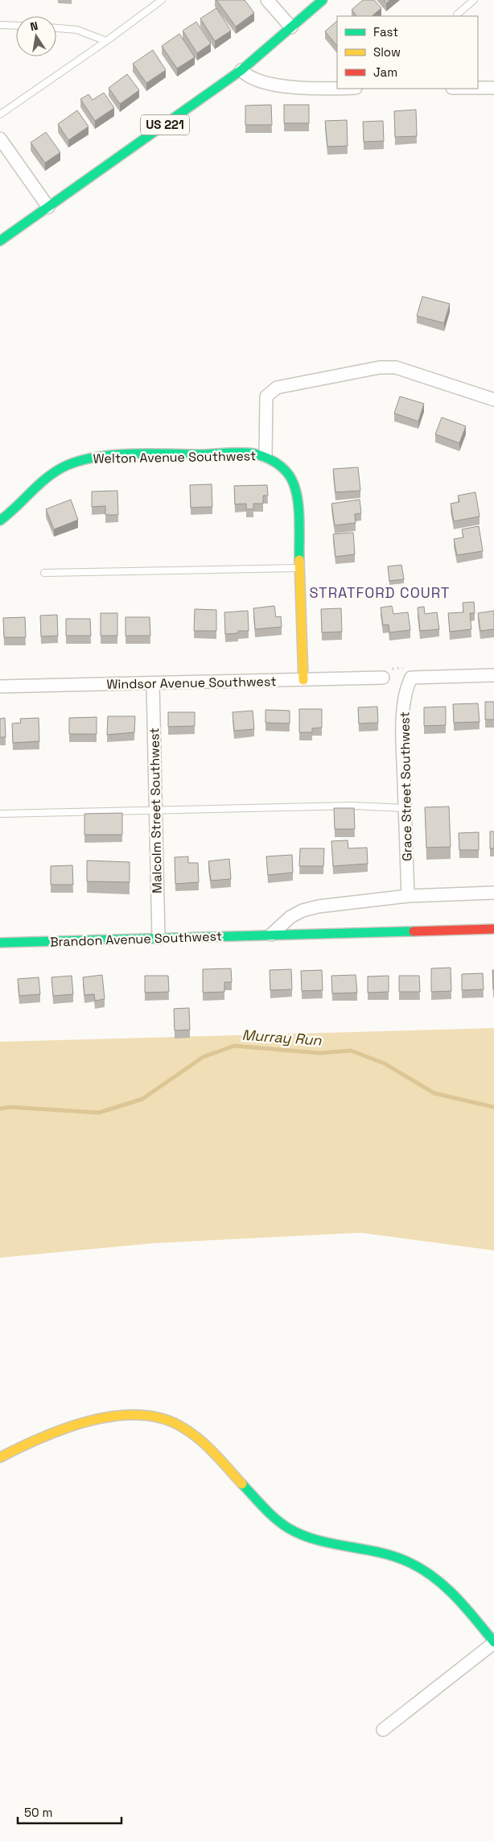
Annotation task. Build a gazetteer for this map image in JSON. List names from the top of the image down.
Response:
{
  "streets": {
    "street": [
      "US 221",
      "Welton Avenue Southwest",
      "Windsor Avenue Southwest",
      "Grace Street Southwest",
      "Malcolm Street Southwest",
      "Brandon Avenue Southwest"
    ]
  },
  "crossings": [
    ["Windsor Avenue Southwest", "Malcolm Street Southwest"],
    ["Malcolm Street Southwest", "Brandon Avenue Southwest"]
  ],
  "districts": ["STRATFORD COURT"],
  "water": ["Murray Run"],
  "legend": ["Fast", "Slow", "Jam"],
  "scale_bar": "50 m",
  "north": "top"
}
